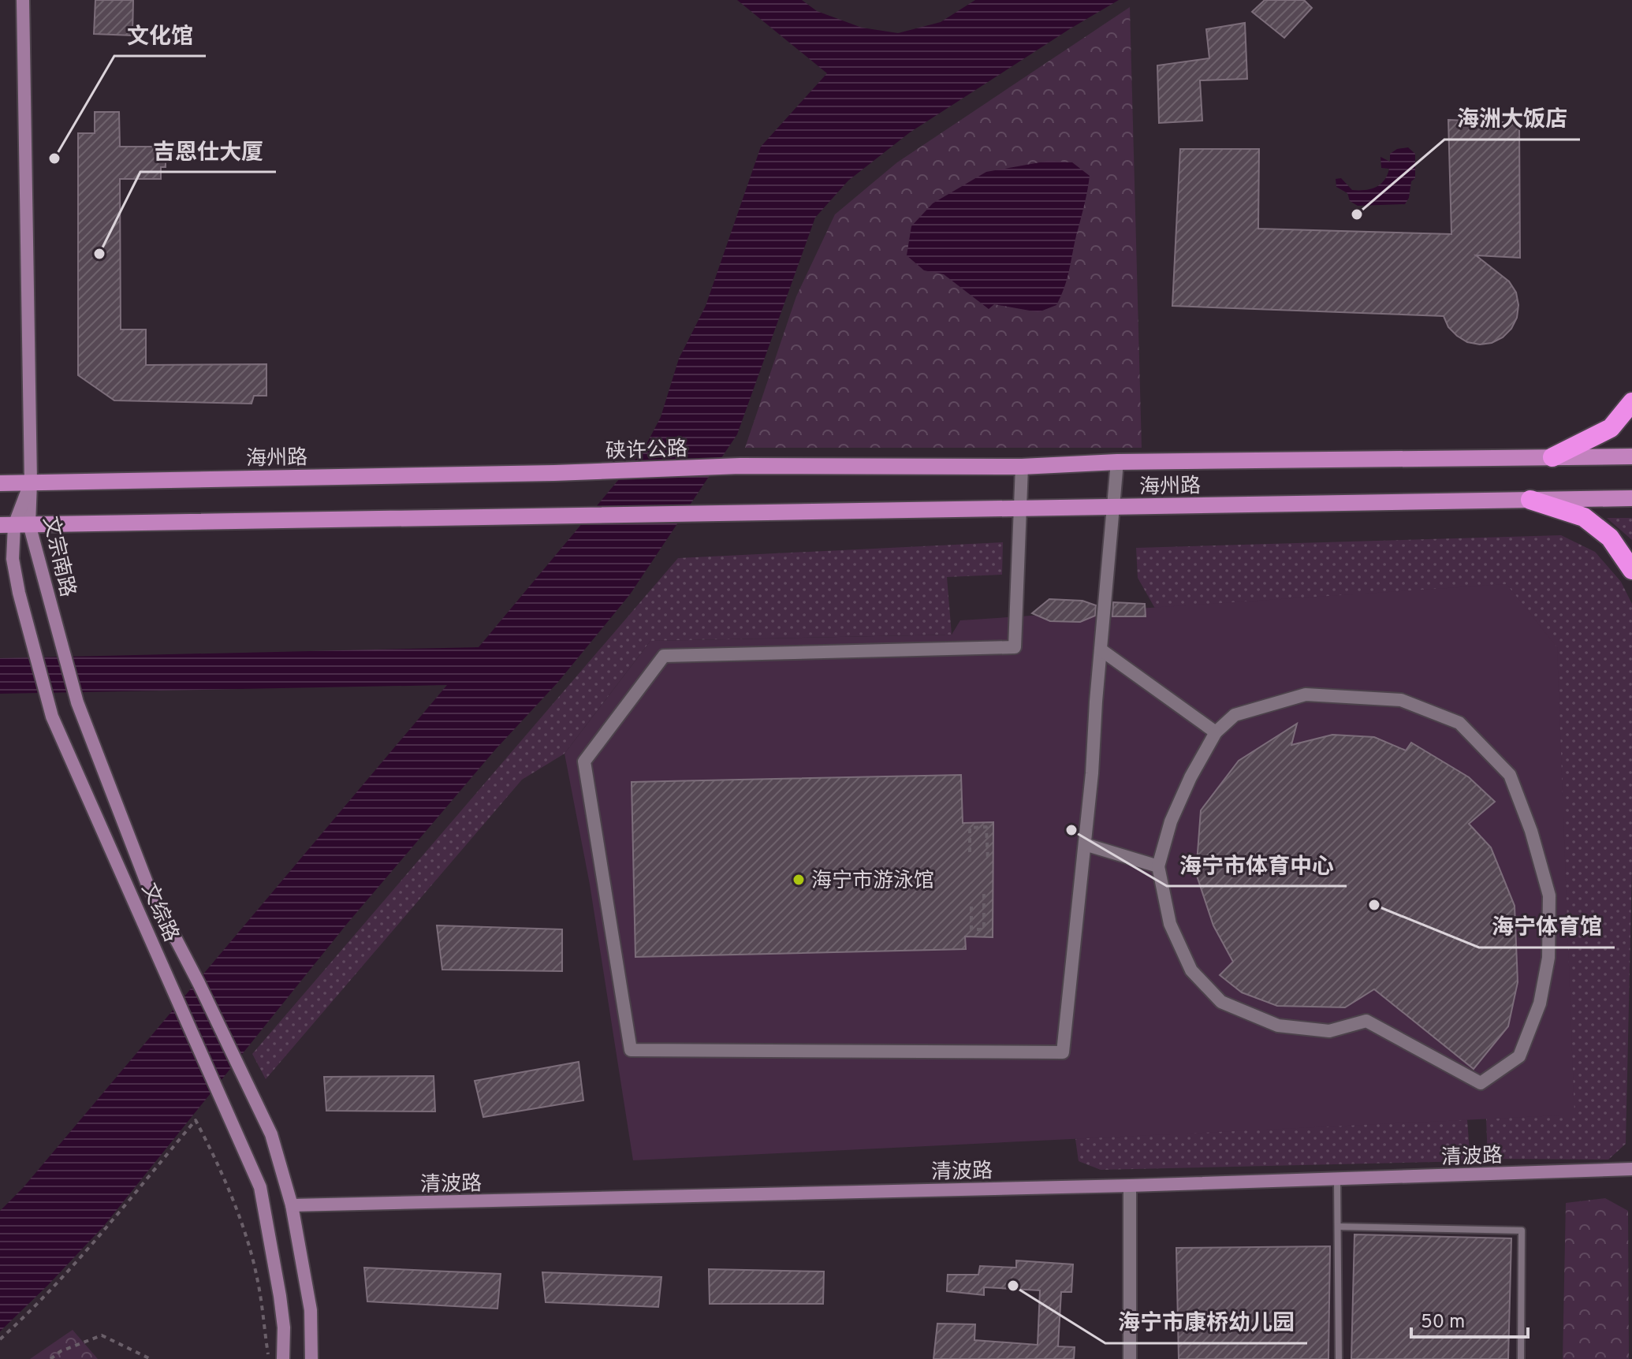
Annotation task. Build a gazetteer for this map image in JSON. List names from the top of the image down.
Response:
{
  "streets": {
    "main road": [
      "硖许公路",
      "海州路",
      "文宗南路",
      "文综路",
      "清波路"
    ]
  },
  "crossings": [
    ["硖许公路", "海州路"],
    ["海州路", "文宗南路"],
    ["海州路", "文综路"],
    ["文宗南路", "文综路"],
    ["文宗南路", "清波路"]
  ],
  "places": [
    "文化馆",
    "海洲大饭店",
    "吉恩仕大厦",
    "海宁市体育中心",
    "海宁市游泳馆",
    "海宁体育馆",
    "海宁市康桥幼儿园"
  ],
  "scale_bar": "50 m"
}
